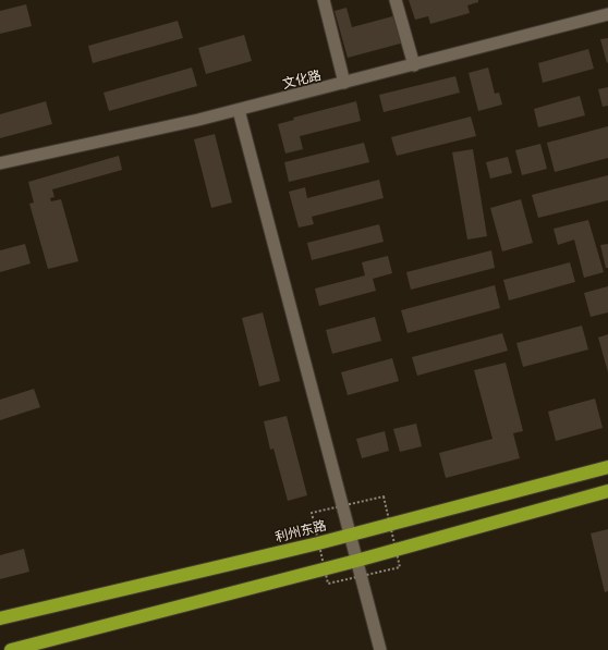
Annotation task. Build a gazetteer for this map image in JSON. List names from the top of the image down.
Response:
{
  "streets": {
    "highway": ["利州东路"],
    "street": ["文化路"]
  }
}
